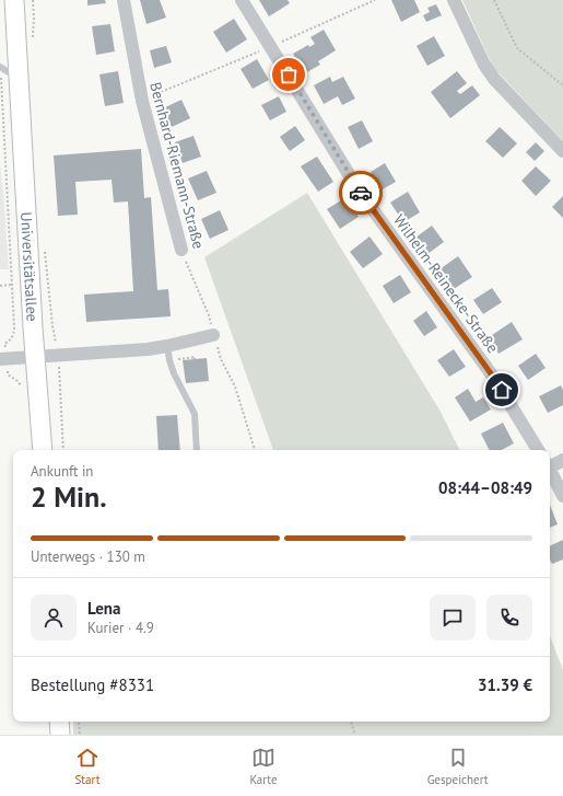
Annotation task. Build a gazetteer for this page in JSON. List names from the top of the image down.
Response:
{
  "streets": {
    "main road": ["Universitätsallee"],
    "street": ["Bernhard-Riemann-Straße", "Wilhelm-Reinecke-Straße"]
  },
  "page": {
    "heading": ["2 Min.", "Ankunft in", "08:44–08:49"],
    "panel": [
      "Lena",
      "Kurier · 4.9",
      "Bestellung #8331",
      "31.39 €"
    ],
    "bar": "Unterwegs · 130 m",
    "tabs": ["Start", "Karte", "Gespeichert"]
  }
}
